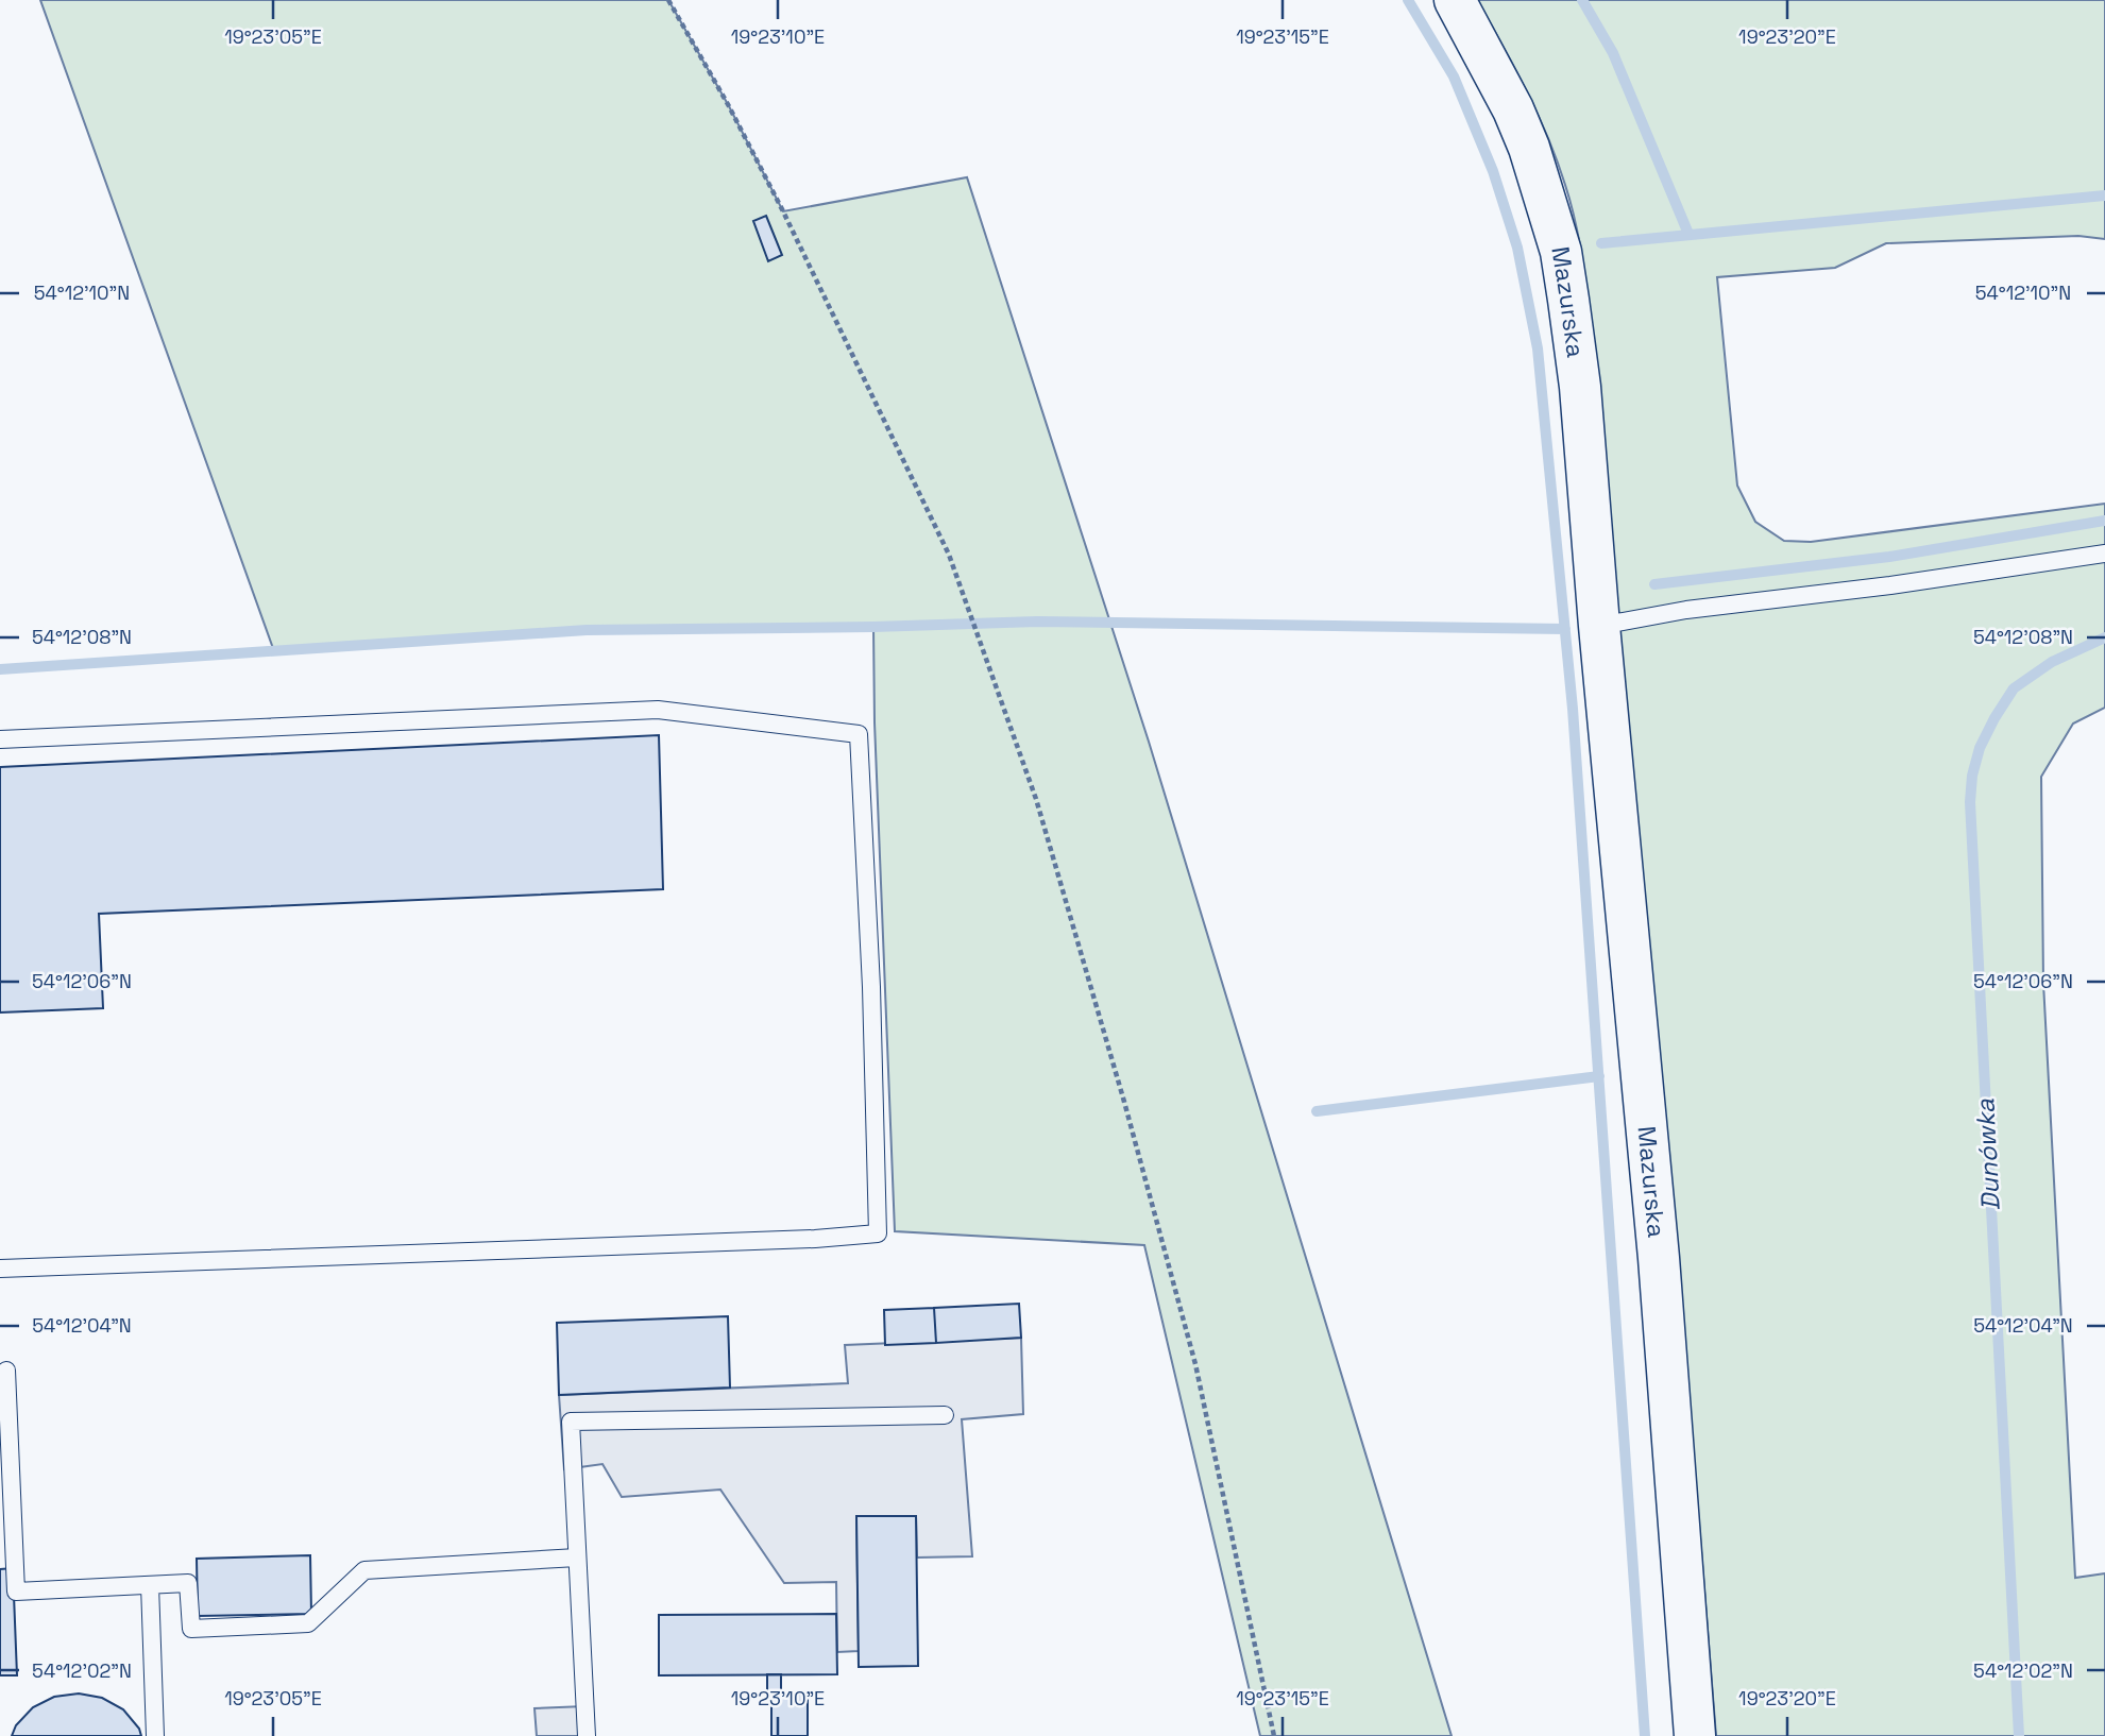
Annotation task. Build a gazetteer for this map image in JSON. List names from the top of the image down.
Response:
{
  "streets": {
    "main road": ["Mazurska"]
  },
  "water": ["Dunówka"],
  "coordinates": [
    "19°23'05\"E",
    "19°23'10\"E",
    "19°23'15\"E",
    "19°23'20\"E",
    "54°12'10\"N",
    "54°12'08\"N",
    "54°12'06\"N",
    "54°12'04\"N",
    "54°12'02\"N"
  ]
}
